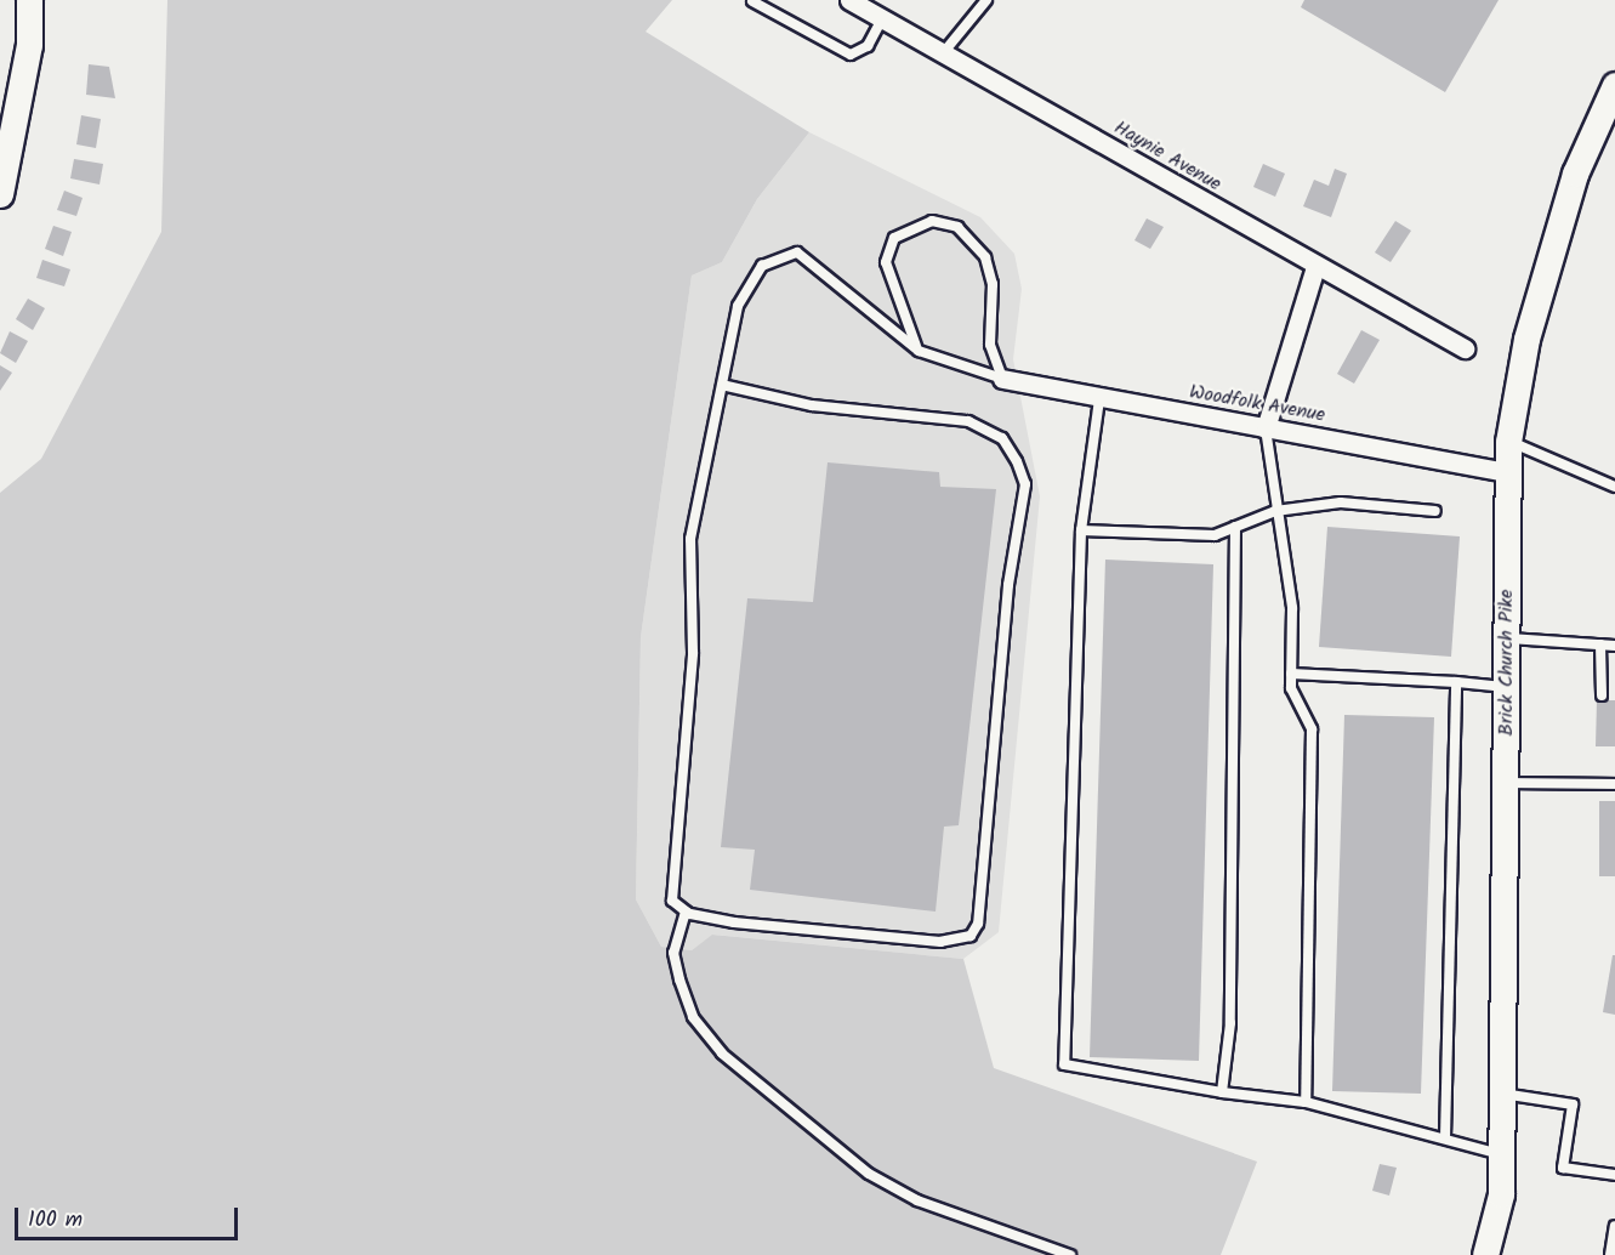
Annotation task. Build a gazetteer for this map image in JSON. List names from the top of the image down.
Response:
{
  "streets": {
    "main road": ["Brick Church Pike"],
    "street": ["Haynie Avenue", "Woodfolk Avenue"]
  },
  "crossings": [
    ["Woodfolk Avenue", "Brick Church Pike"]
  ],
  "scale_bar": "100 m"
}
